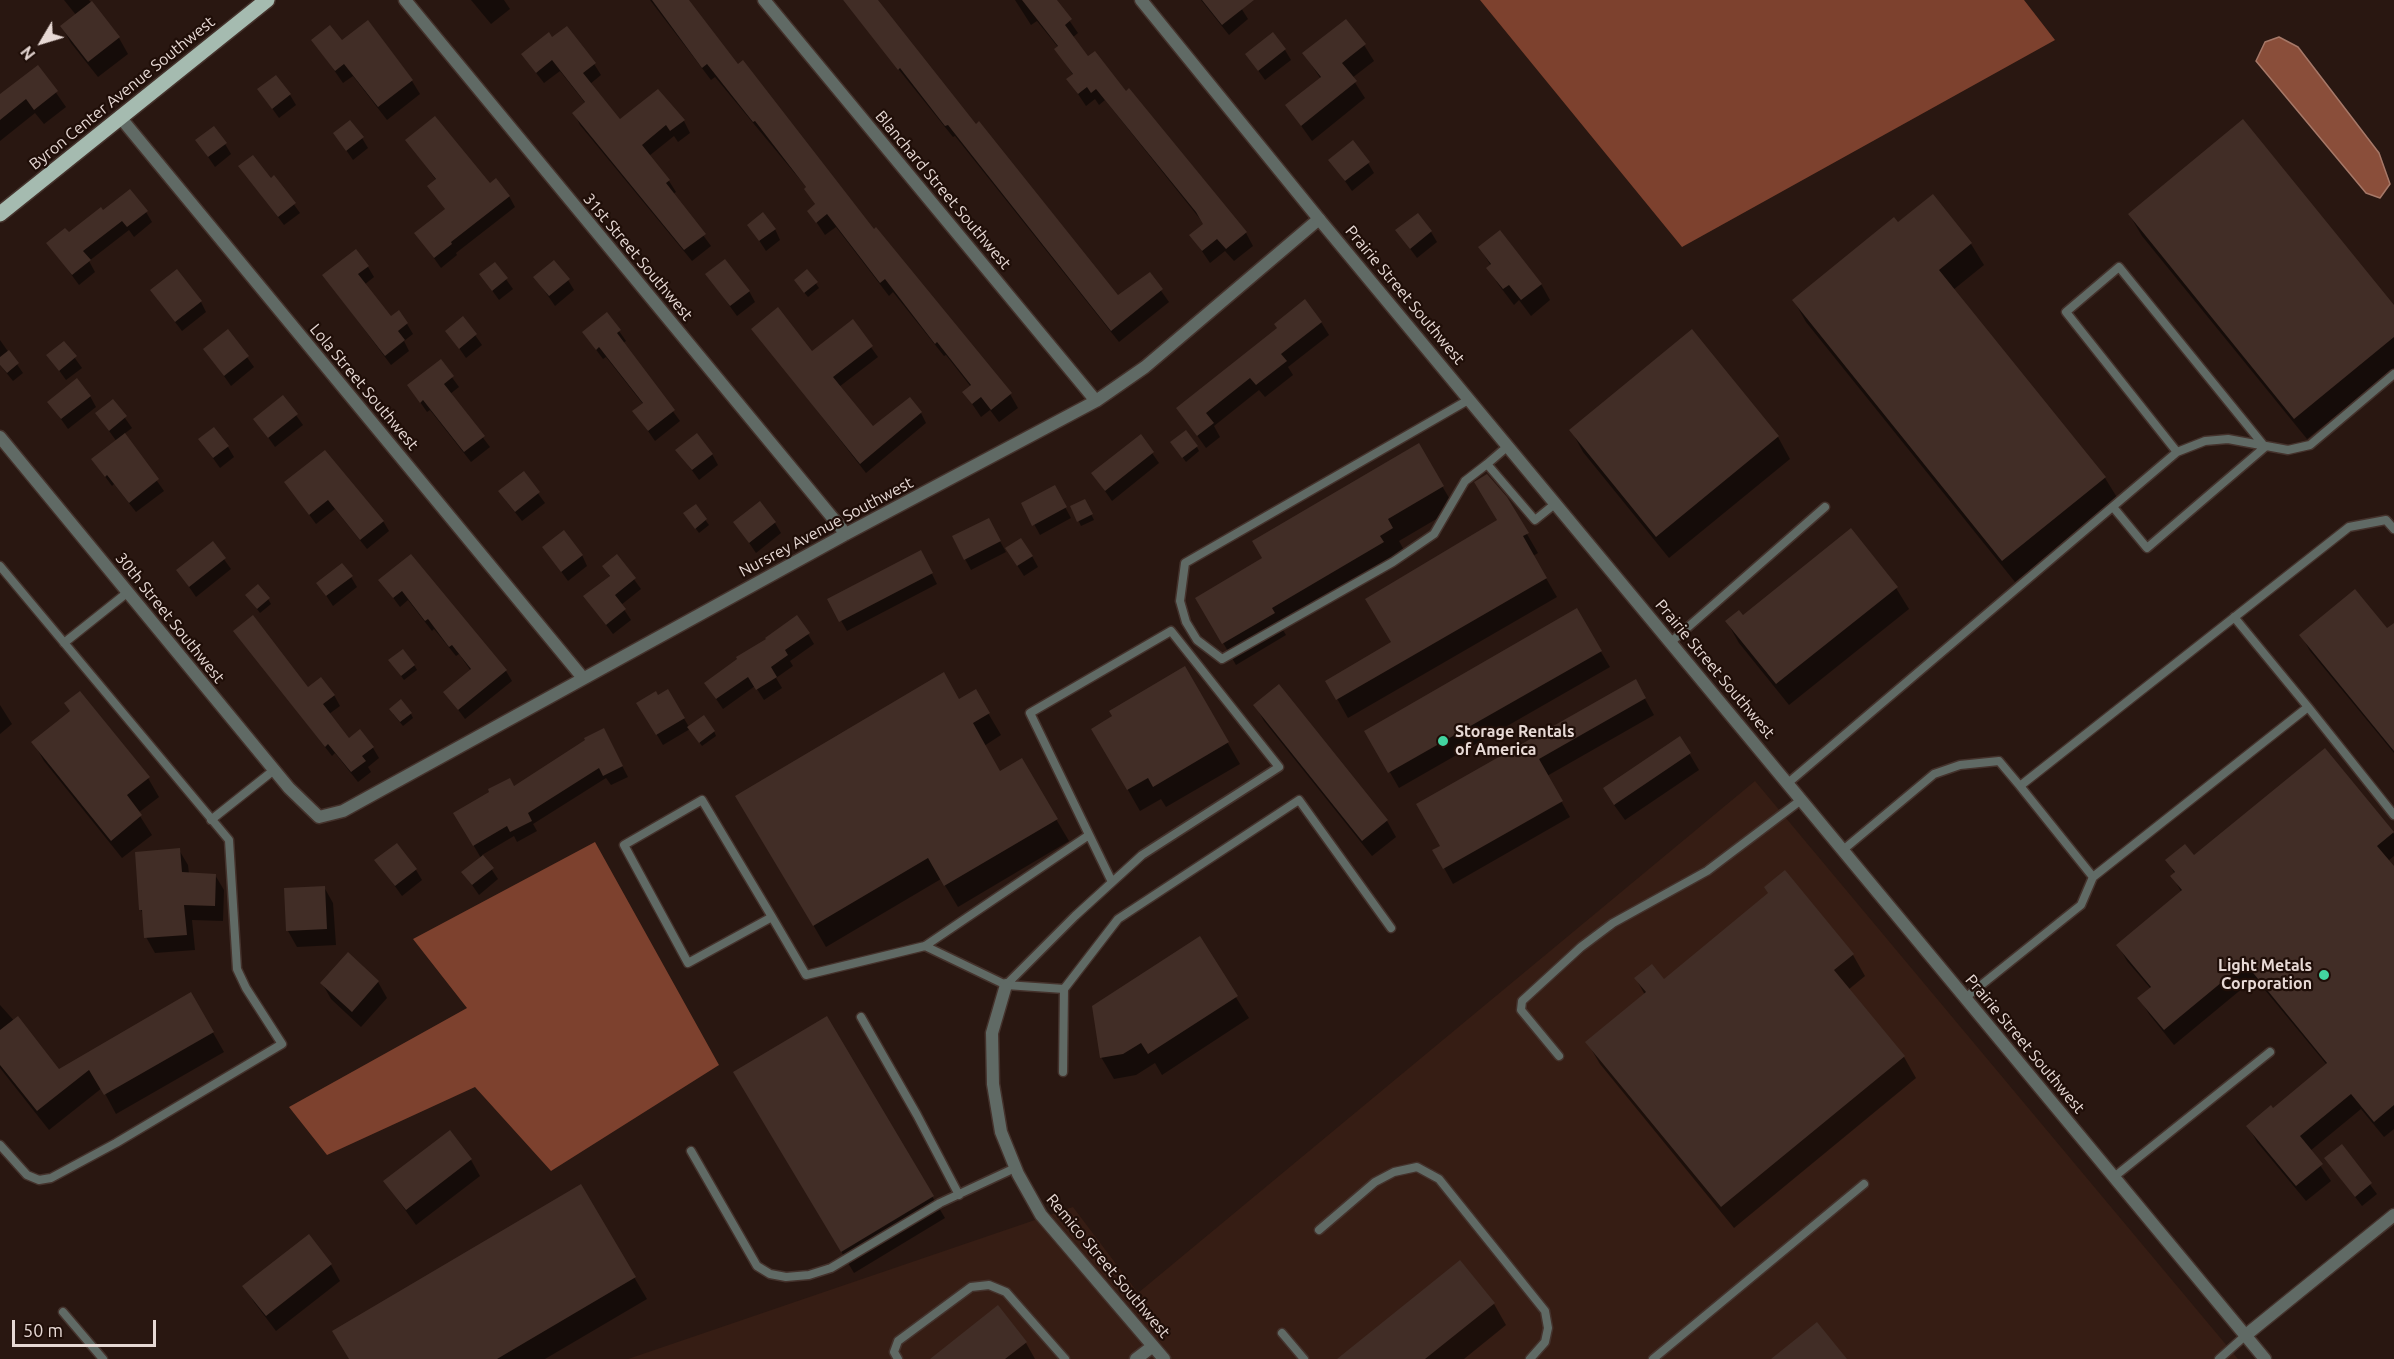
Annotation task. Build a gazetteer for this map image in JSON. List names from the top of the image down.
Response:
{
  "streets": {
    "main road": ["Byron Center Avenue Southwest"],
    "street": [
      "Blanchard Street Southwest",
      "31st Street Southwest",
      "Prairie Street Southwest",
      "Lola Street Southwest",
      "Nursrey Avenue Southwest",
      "30th Street Southwest",
      "Remico Street Southwest"
    ]
  },
  "crossings": [
    ["Byron Center Avenue Southwest", "Lola Street Southwest"],
    ["Blanchard Street Southwest", "Nursrey Avenue Southwest"],
    ["31st Street Southwest", "Nursrey Avenue Southwest"],
    ["Prairie Street Southwest", "Nursrey Avenue Southwest"],
    ["Lola Street Southwest", "Nursrey Avenue Southwest"],
    ["Nursrey Avenue Southwest", "30th Street Southwest"]
  ],
  "places": ["Storage Rentals of America", "Light Metals Corporation"],
  "scale_bar": "50 m",
  "north": "bottom left"
}
